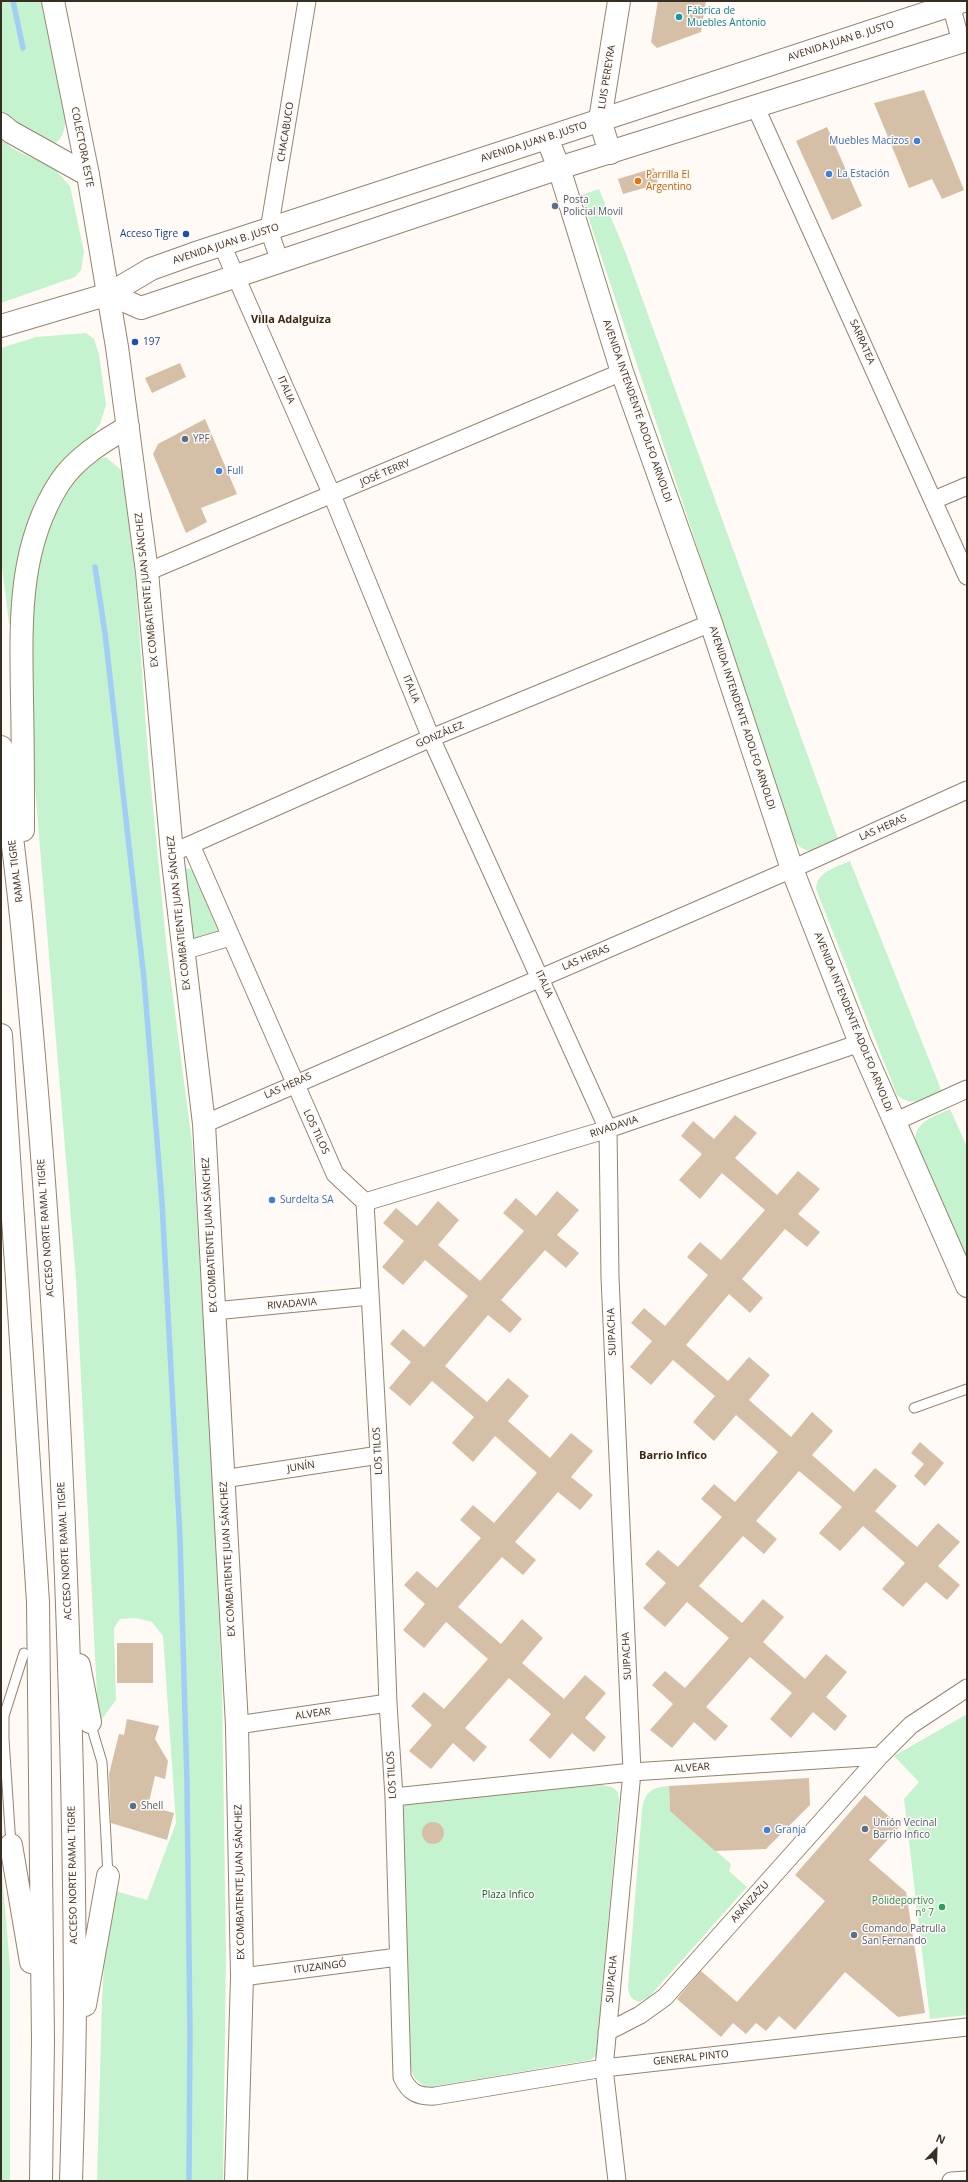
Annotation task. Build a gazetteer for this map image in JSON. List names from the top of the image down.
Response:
{
  "streets": {
    "main road": [
      "AVENIDA JUAN B. JUSTO",
      "LUIS PEREYRA",
      "COLECTORA ESTE",
      "AVENIDA INTENDENTE ADOLFO ARNOLDI",
      "EX COMBATIENTE JUAN SÁNCHEZ",
      "RAMAL TIGRE",
      "ACCESO NORTE RAMAL TIGRE"
    ],
    "street": [
      "CHACABUCO",
      "SARRATEA",
      "ITALIA",
      "JOSÉ TERRY",
      "GONZÁLEZ",
      "LAS HERAS",
      "RIVADAVIA",
      "LOS TILOS",
      "SUIPACHA",
      "JUNÍN",
      "ALVEAR",
      "ARÁNZAZU",
      "ITUZAINGÓ",
      "GENERAL PINTO"
    ]
  },
  "crossings": [
    ["AVENIDA JUAN B. JUSTO", "LUIS PEREYRA"],
    ["AVENIDA JUAN B. JUSTO", "CHACABUCO"],
    ["AVENIDA JUAN B. JUSTO", "COLECTORA ESTE"],
    ["AVENIDA JUAN B. JUSTO", "ITALIA"],
    ["AVENIDA JUAN B. JUSTO", "AVENIDA INTENDENTE ADOLFO ARNOLDI"],
    ["AVENIDA JUAN B. JUSTO", "EX COMBATIENTE JUAN SÁNCHEZ"],
    ["COLECTORA ESTE", "EX COMBATIENTE JUAN SÁNCHEZ"],
    ["ITALIA", "JOSÉ TERRY"],
    ["ITALIA", "GONZÁLEZ"],
    ["ITALIA", "LAS HERAS"],
    ["ITALIA", "RIVADAVIA"],
    ["ITALIA", "SUIPACHA"],
    ["AVENIDA INTENDENTE ADOLFO ARNOLDI", "JOSÉ TERRY"],
    ["AVENIDA INTENDENTE ADOLFO ARNOLDI", "GONZÁLEZ"],
    ["AVENIDA INTENDENTE ADOLFO ARNOLDI", "LAS HERAS"],
    ["AVENIDA INTENDENTE ADOLFO ARNOLDI", "RIVADAVIA"],
    ["JOSÉ TERRY", "EX COMBATIENTE JUAN SÁNCHEZ"],
    ["EX COMBATIENTE JUAN SÁNCHEZ", "GONZÁLEZ"],
    ["EX COMBATIENTE JUAN SÁNCHEZ", "LAS HERAS"],
    ["EX COMBATIENTE JUAN SÁNCHEZ", "RIVADAVIA"],
    ["EX COMBATIENTE JUAN SÁNCHEZ", "LOS TILOS"],
    ["EX COMBATIENTE JUAN SÁNCHEZ", "JUNÍN"],
    ["EX COMBATIENTE JUAN SÁNCHEZ", "ALVEAR"],
    ["EX COMBATIENTE JUAN SÁNCHEZ", "ITUZAINGÓ"],
    ["GONZÁLEZ", "LOS TILOS"],
    ["LAS HERAS", "LOS TILOS"],
    ["RAMAL TIGRE", "ACCESO NORTE RAMAL TIGRE"],
    ["RIVADAVIA", "LOS TILOS"],
    ["RIVADAVIA", "SUIPACHA"],
    ["LOS TILOS", "JUNÍN"],
    ["LOS TILOS", "ALVEAR"],
    ["LOS TILOS", "ITUZAINGÓ"],
    ["LOS TILOS", "GENERAL PINTO"],
    ["SUIPACHA", "ALVEAR"],
    ["SUIPACHA", "ARÁNZAZU"],
    ["SUIPACHA", "GENERAL PINTO"],
    ["ALVEAR", "ARÁNZAZU"]
  ],
  "districts": ["Villa Adalguiza", "Barrio Infico"],
  "parks": ["Plaza Infico"],
  "places": [
    "Fábrica de Muebles Antonio",
    "Muebles Macizos",
    "La Estación",
    "Parrilla El Argentino",
    "Posta Policial Movil",
    "Acceso Tigre",
    "197",
    "YPF",
    "Full",
    "Surdelta SA",
    "Shell",
    "Unión Vecinal Barrio Infico",
    "Granja",
    "Polideportivo n° 7",
    "Comando Patrulla San Fernando"
  ],
  "north": "top right"
}
